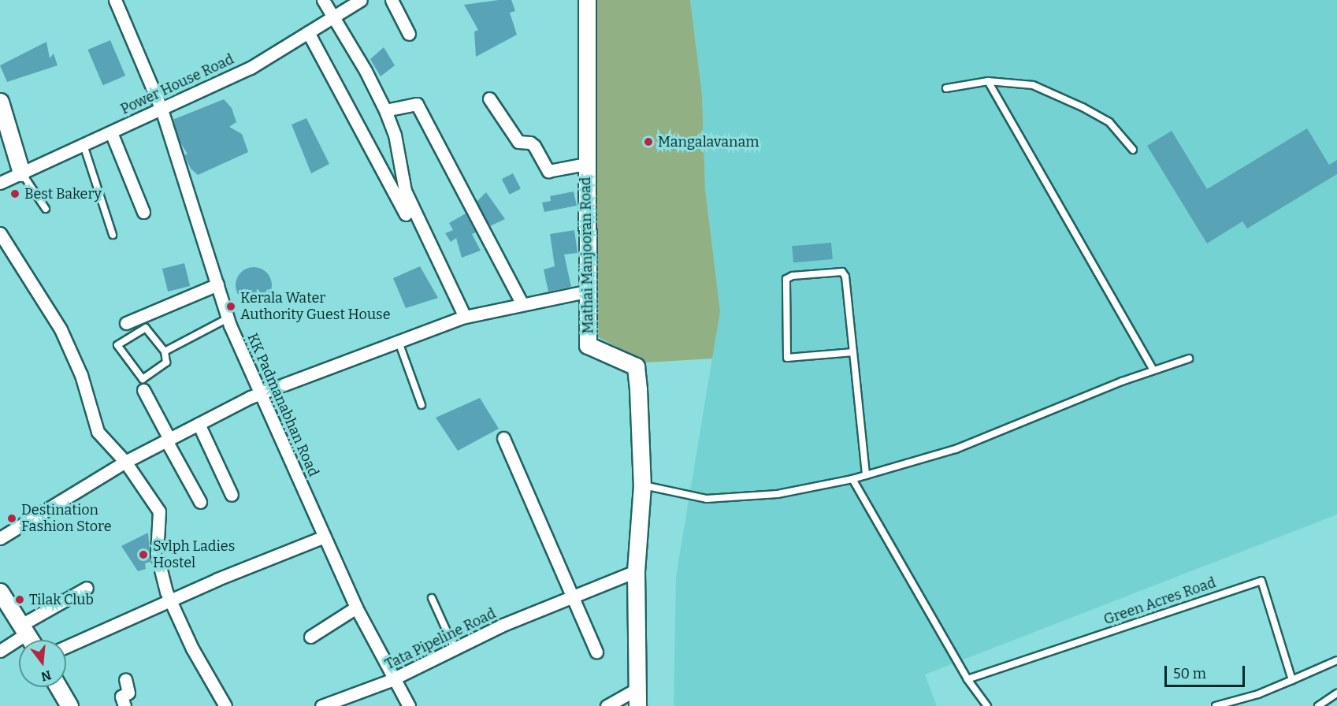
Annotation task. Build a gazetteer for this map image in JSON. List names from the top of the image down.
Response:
{
  "streets": {
    "street": [
      "Power House Road",
      "Mathai Manjooran Road",
      "KK Padmanabhan Road",
      "Tata Pipeline Road"
    ],
    "lane": ["Green Acres Road"]
  },
  "crossings": [
    ["Power House Road", "KK Padmanabhan Road"],
    ["Mathai Manjooran Road", "Tata Pipeline Road"],
    ["KK Padmanabhan Road", "Tata Pipeline Road"]
  ],
  "places": [
    "Mangalavanam",
    "Best Bakery",
    "Kerala Water Authority Guest House",
    "Destination Fashion Store",
    "Sylph Ladies Hostel",
    "Tilak Club"
  ],
  "scale_bar": "50 m",
  "north": "bottom"
}
